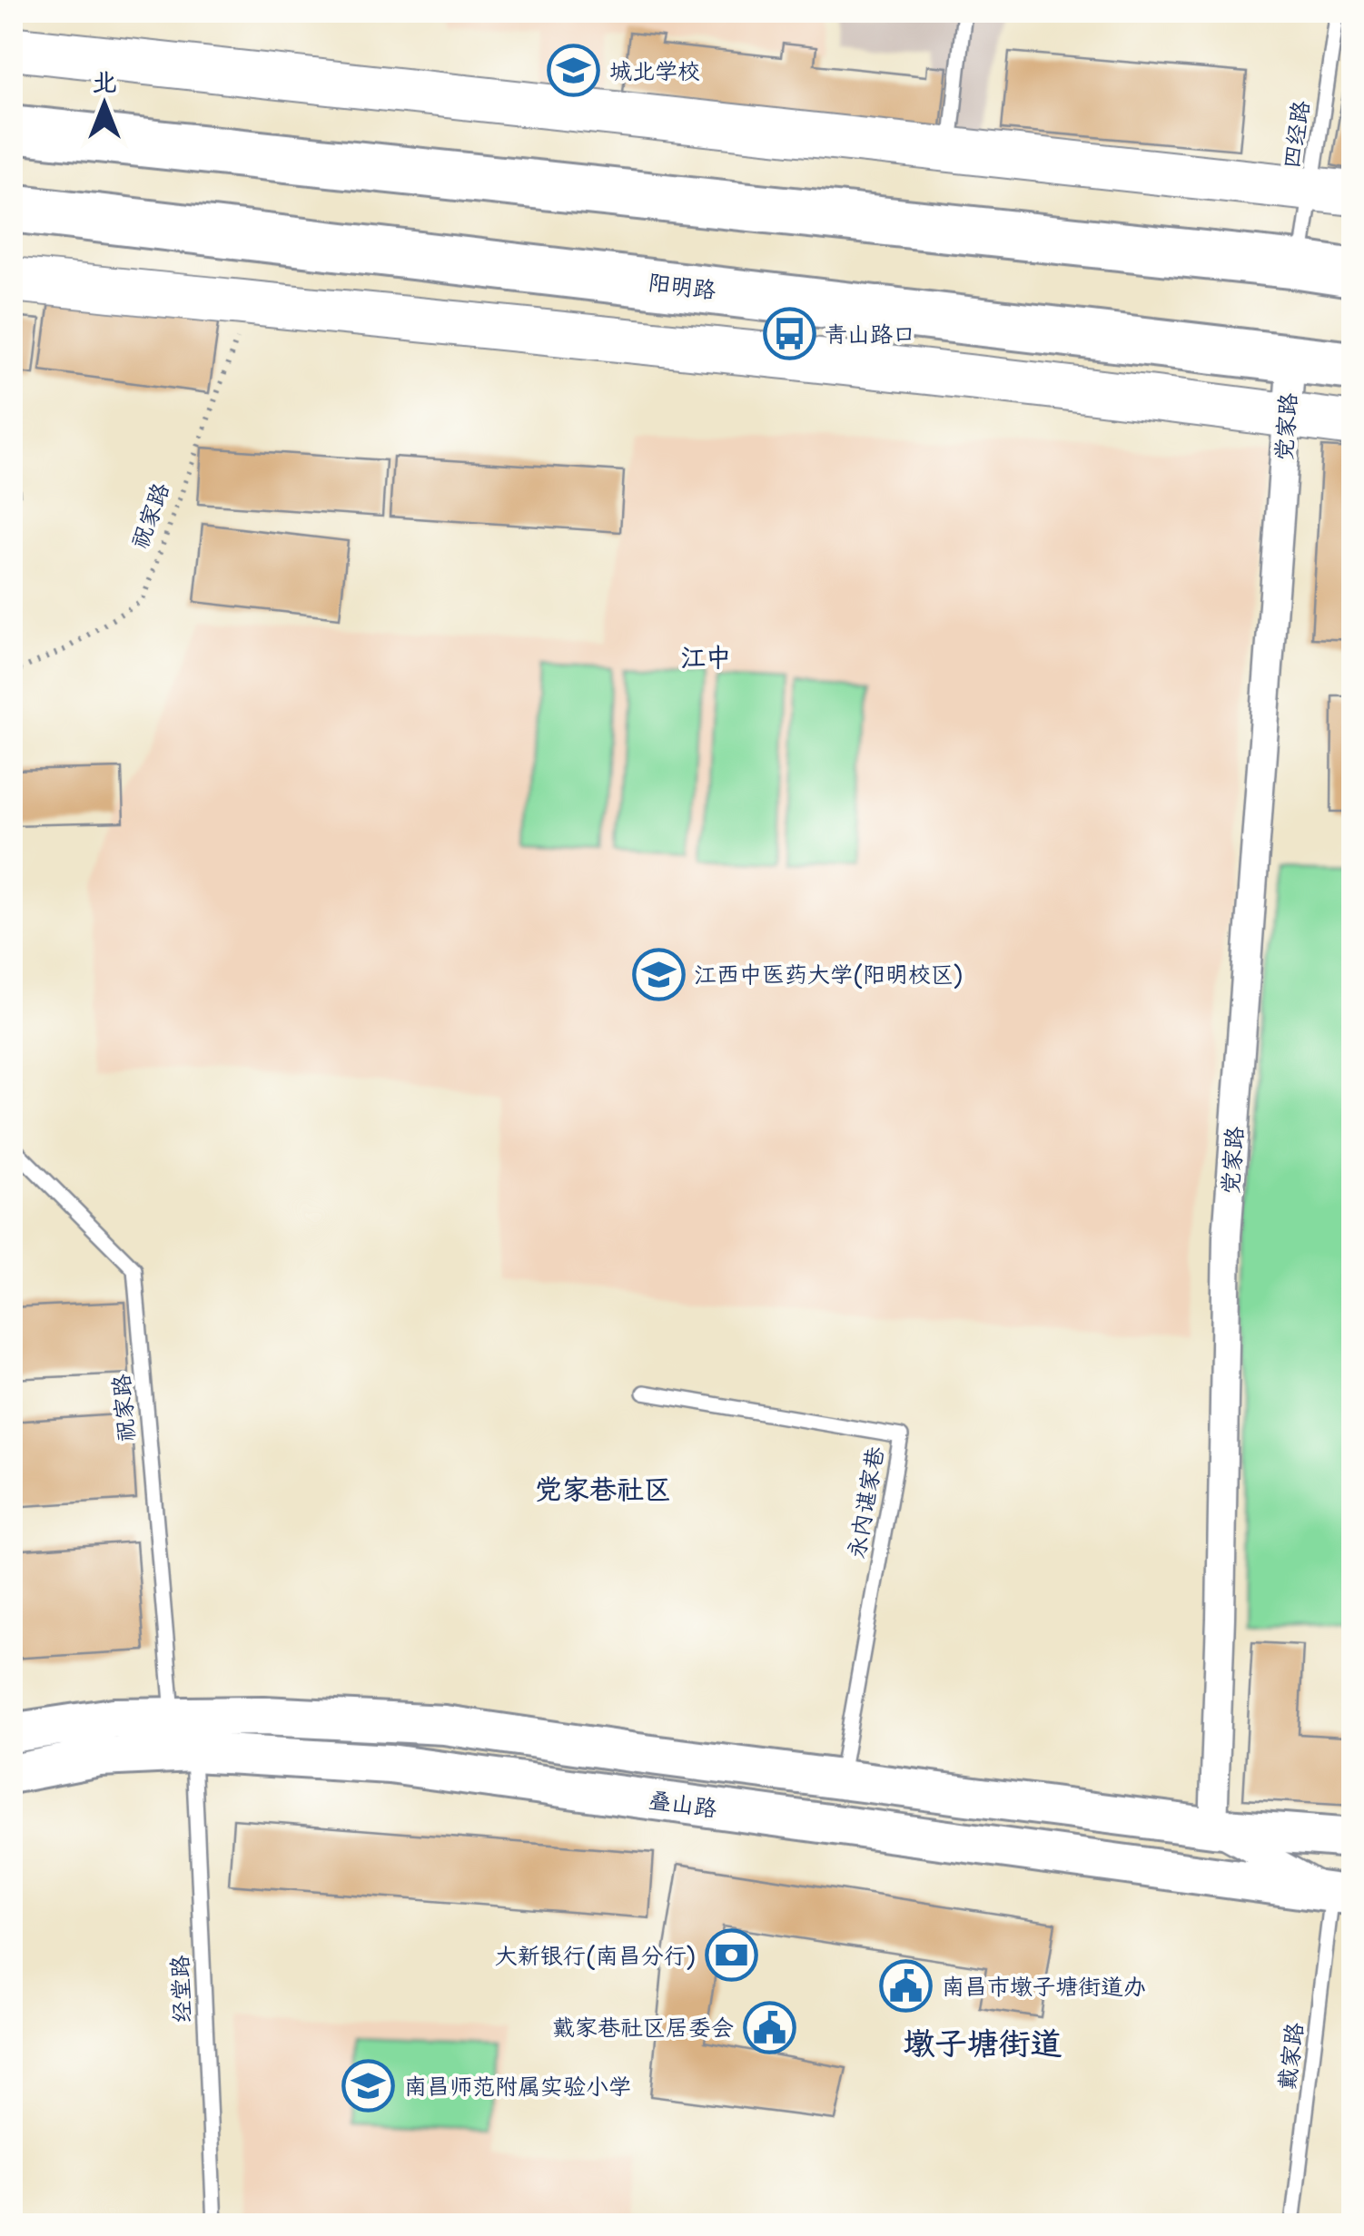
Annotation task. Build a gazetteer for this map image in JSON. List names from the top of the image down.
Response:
{
  "streets": {
    "highway": ["阳明路"],
    "main road": ["叠山路"],
    "street": ["党家路"],
    "lane": [
      "四经路",
      "祝家路",
      "永内谌家巷",
      "经堂路",
      "戴家路"
    ]
  },
  "crossings": [
    ["阳明路", "党家路"],
    ["党家路", "叠山路"],
    ["祝家路", "叠山路"],
    ["永内谌家巷", "叠山路"],
    ["叠山路", "经堂路"],
    ["叠山路", "戴家路"]
  ],
  "districts": ["江中", "党家巷社区", "墩子塘街道"],
  "places": {
    "school or university": ["城北学校", "江西中医药大学(阳明校区)", "南昌师范附属实验小学"],
    "bus stop": ["青山路口"],
    "bank": ["大新银行(南昌分行)"],
    "public building": ["南昌市墩子塘街道办", "戴家巷社区居委会"]
  },
  "north": "top"
}
